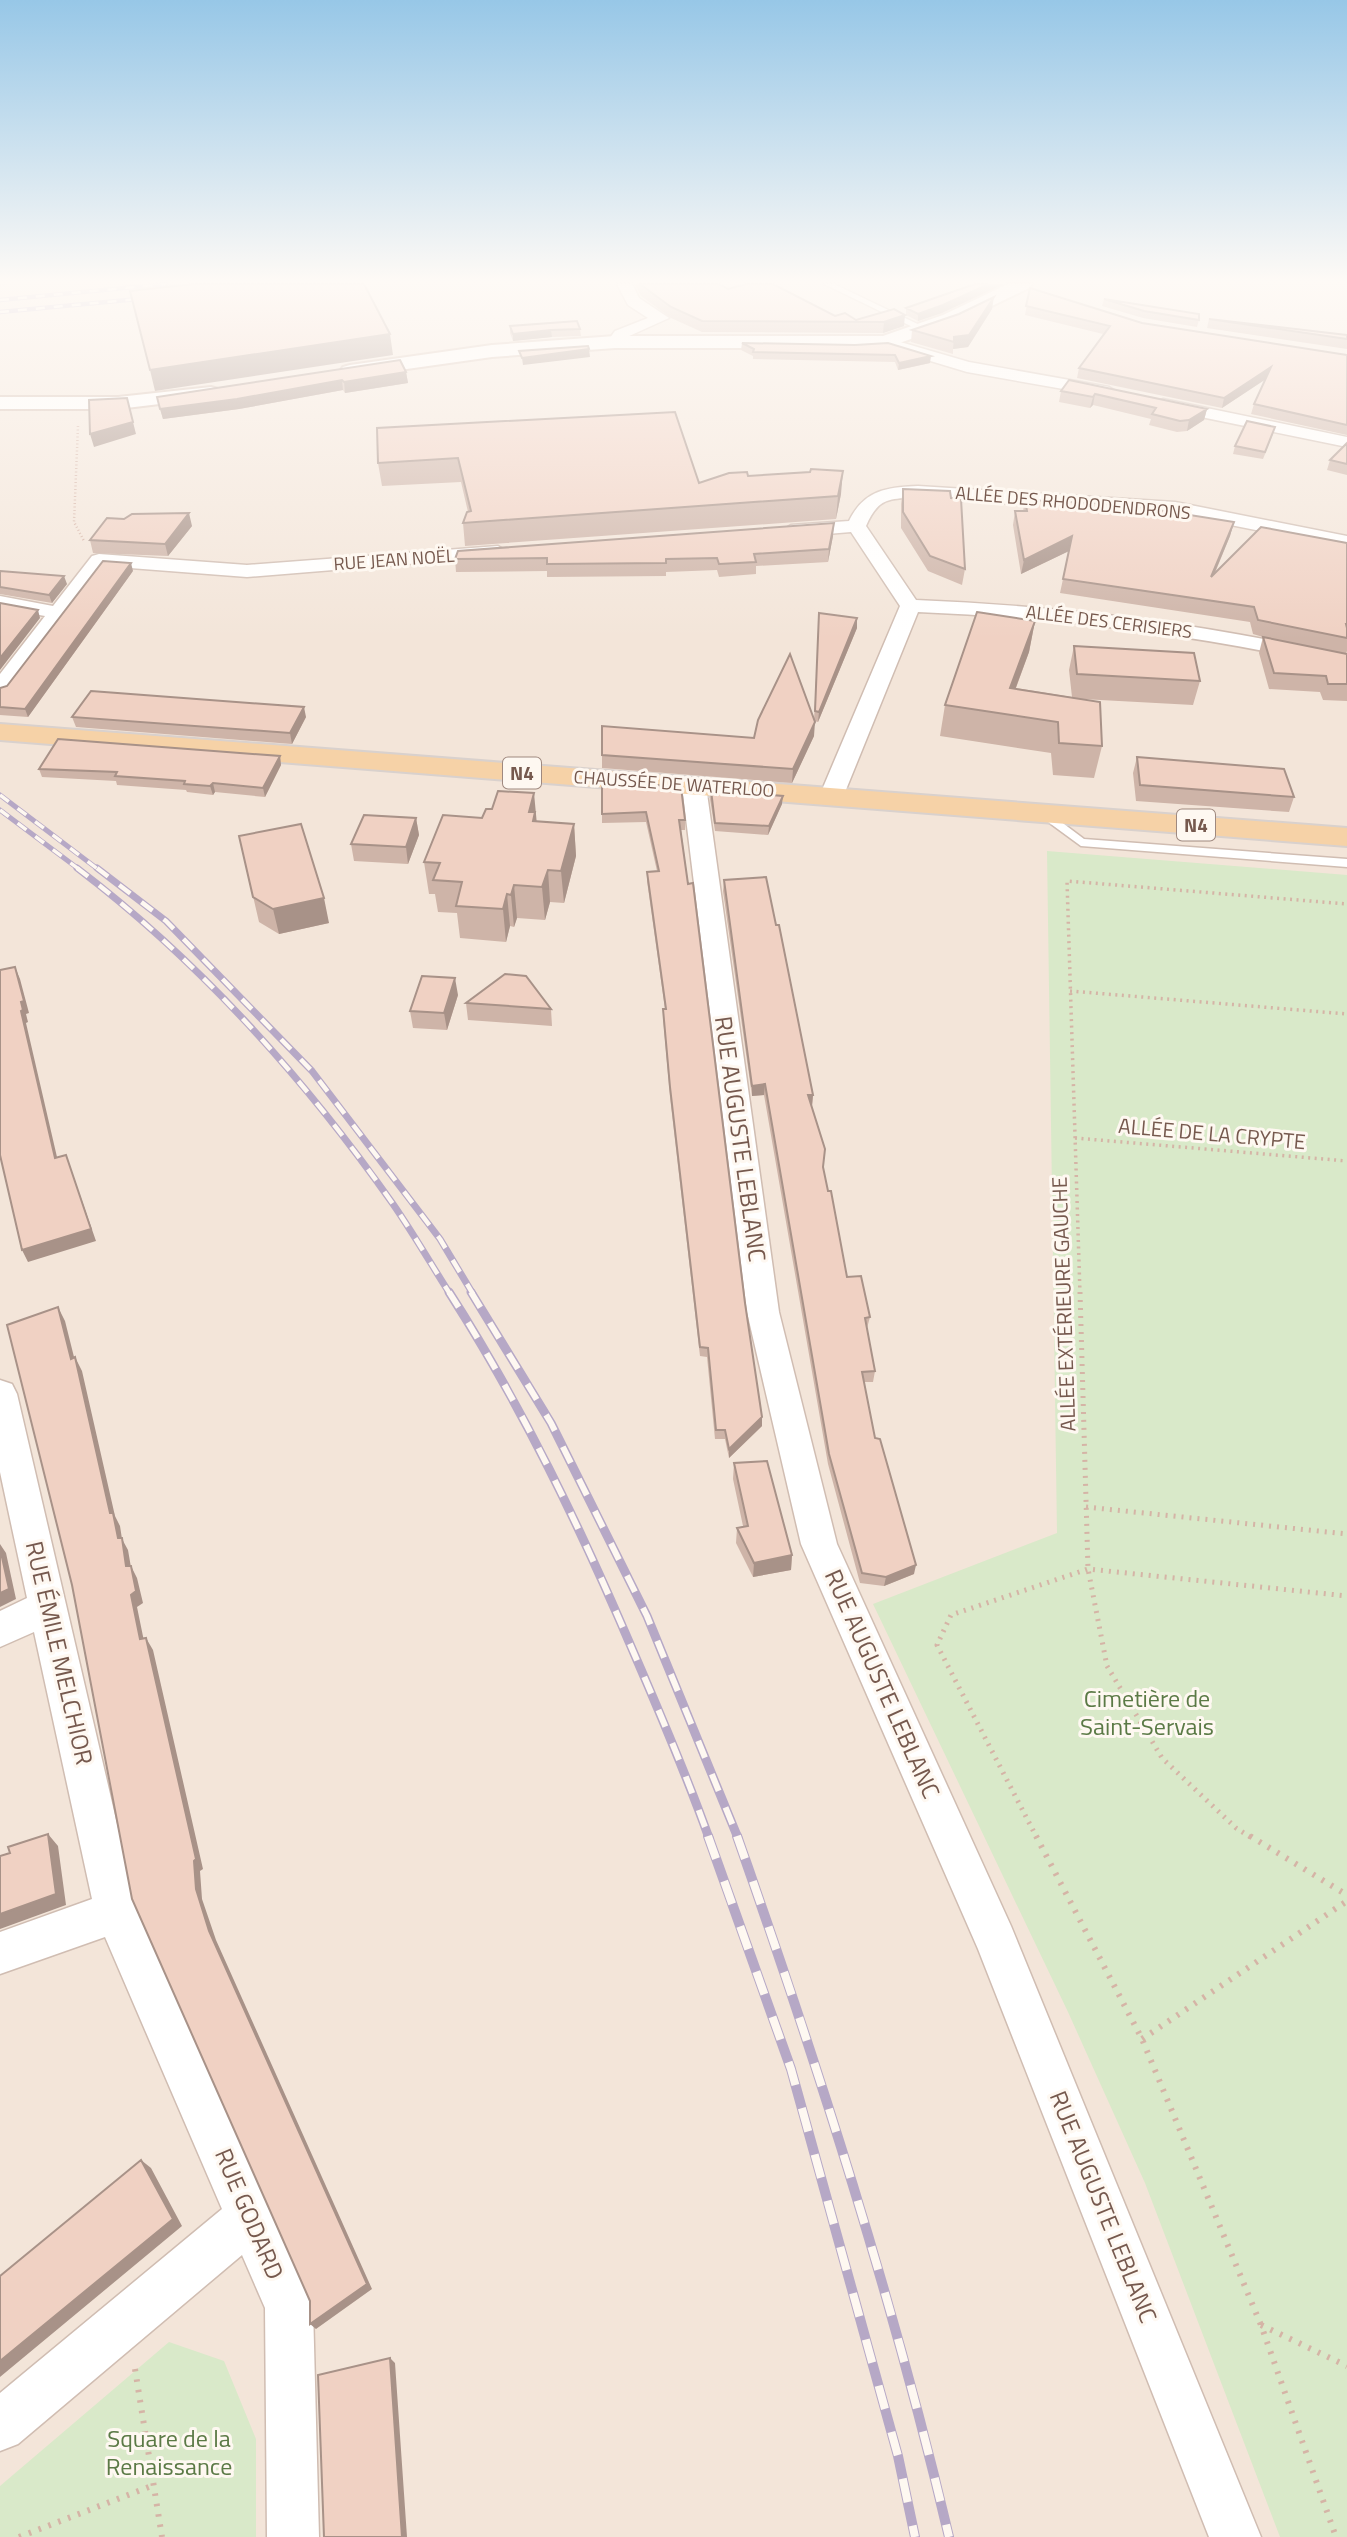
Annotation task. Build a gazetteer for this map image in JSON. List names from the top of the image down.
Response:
{
  "streets": {
    "main road": ["N4", "CHAUSSÉE DE WATERLOO"],
    "street": [
      "ALLÉE DES RHODODENDRONS",
      "RUE JEAN NOËL",
      "ALLÉE DES CERISIERS",
      "RUE AUGUSTE LEBLANC",
      "RUE ÉMILE MELCHIOR",
      "RUE GODARD"
    ],
    "path": ["ALLÉE DE LA CRYPTE", "ALLÉE EXTÉRIEURE GAUCHE"]
  },
  "crossings": [
    ["CHAUSSÉE DE WATERLOO", "RUE AUGUSTE LEBLANC"],
    ["ALLÉE DE LA CRYPTE", "ALLÉE EXTÉRIEURE GAUCHE"],
    ["RUE ÉMILE MELCHIOR", "RUE GODARD"]
  ],
  "parks": ["Cimetière de Saint-Servais", "Square de la Renaissance"]
}
